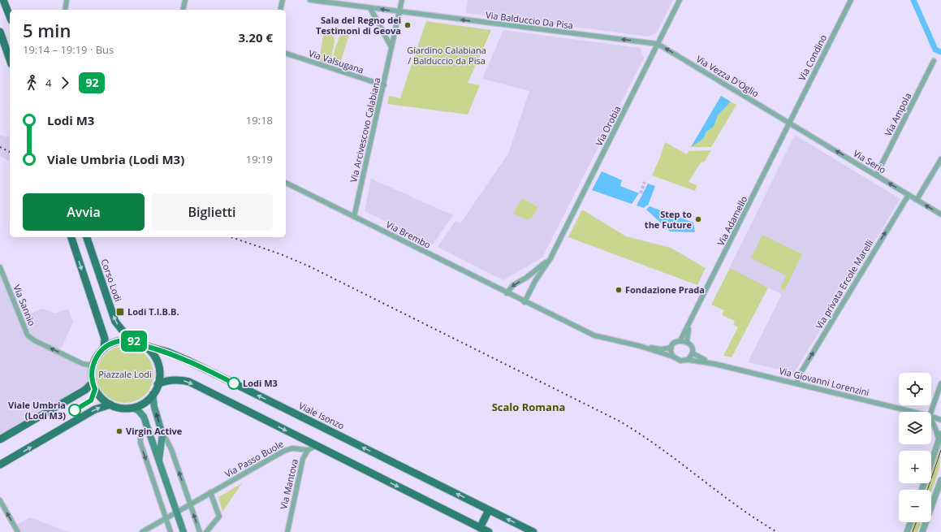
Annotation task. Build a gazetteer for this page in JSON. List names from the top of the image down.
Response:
{
  "streets": {
    "main road": ["Corso Lodi", "Viale Isonzo"],
    "street": [
      "Via Balduccio Da Pisa",
      "Via Condino",
      "Via Valsugana",
      "Via Vezza D'Oglio",
      "Via Ampola",
      "Via Orobia",
      "Via Arcivescovo Calabiana",
      "Via Serio",
      "Via Adamello",
      "Via Brembo",
      "Via privata Ercole Marelli",
      "Via Sannio",
      "Via Giovanni Lorenzini",
      "Via Passo Buole",
      "Via Mantova"
    ]
  },
  "crossings": [
    ["Via Balduccio Da Pisa", "Via Vezza D'Oglio"],
    ["Via Balduccio Da Pisa", "Via Orobia"],
    ["Via Balduccio Da Pisa", "Via Arcivescovo Calabiana"],
    ["Via Condino", "Via Vezza D'Oglio"],
    ["Via Condino", "Via Serio"],
    ["Via Condino", "Via Adamello"],
    ["Via Valsugana", "Via Arcivescovo Calabiana"],
    ["Via Vezza D'Oglio", "Via Orobia"],
    ["Via Vezza D'Oglio", "Via Serio"],
    ["Via Vezza D'Oglio", "Via Adamello"],
    ["Via Ampola", "Via Serio"],
    ["Via Orobia", "Via Brembo"],
    ["Via Orobia", "Via Giovanni Lorenzini"],
    ["Via Arcivescovo Calabiana", "Via Brembo"],
    ["Via Serio", "Via Adamello"],
    ["Via Serio", "Via privata Ercole Marelli"],
    ["Via Brembo", "Via Giovanni Lorenzini"],
    ["Corso Lodi", "Via Sannio"],
    ["Corso Lodi", "Viale Isonzo"],
    ["Via privata Ercole Marelli", "Via Giovanni Lorenzini"],
    ["Via Sannio", "Viale Isonzo"],
    ["Via Passo Buole", "Via Mantova"]
  ],
  "one_way": [
    "Via Balduccio Da Pisa",
    "Via Vezza D'Oglio",
    "Via Serio",
    "Via privata Ercole Marelli",
    "Via Sannio"
  ],
  "districts": ["Scalo Romana"],
  "parks": ["Giardino Calabiana / Balduccio da Pisa", "Piazzale Lodi"],
  "places": {
    "other": [
      "Sala del Regno dei Testimoni di Geova",
      "Step to the Future",
      "Fondazione Prada",
      "Lodi M3",
      "Viale Umbria (Lodi M3)",
      "Virgin Active"
    ],
    "transit": ["Lodi T.I.B.B."]
  },
  "lines": ["bus line 92"],
  "page": {
    "on_map": "92",
    "heading": ["5 min", "19:14 – 19:19 · Bus", "3.20 €"],
    "legs": ["4", "92"],
    "list": [
      {
        "name": "Lodi M3",
        "value": "19:18"
      },
      {
        "name": "Viale Umbria (Lodi M3)",
        "value": "19:19"
      }
    ],
    "buttons": ["Avvia", "Biglietti"],
    "map_buttons": ["+", "−"]
  }
}
